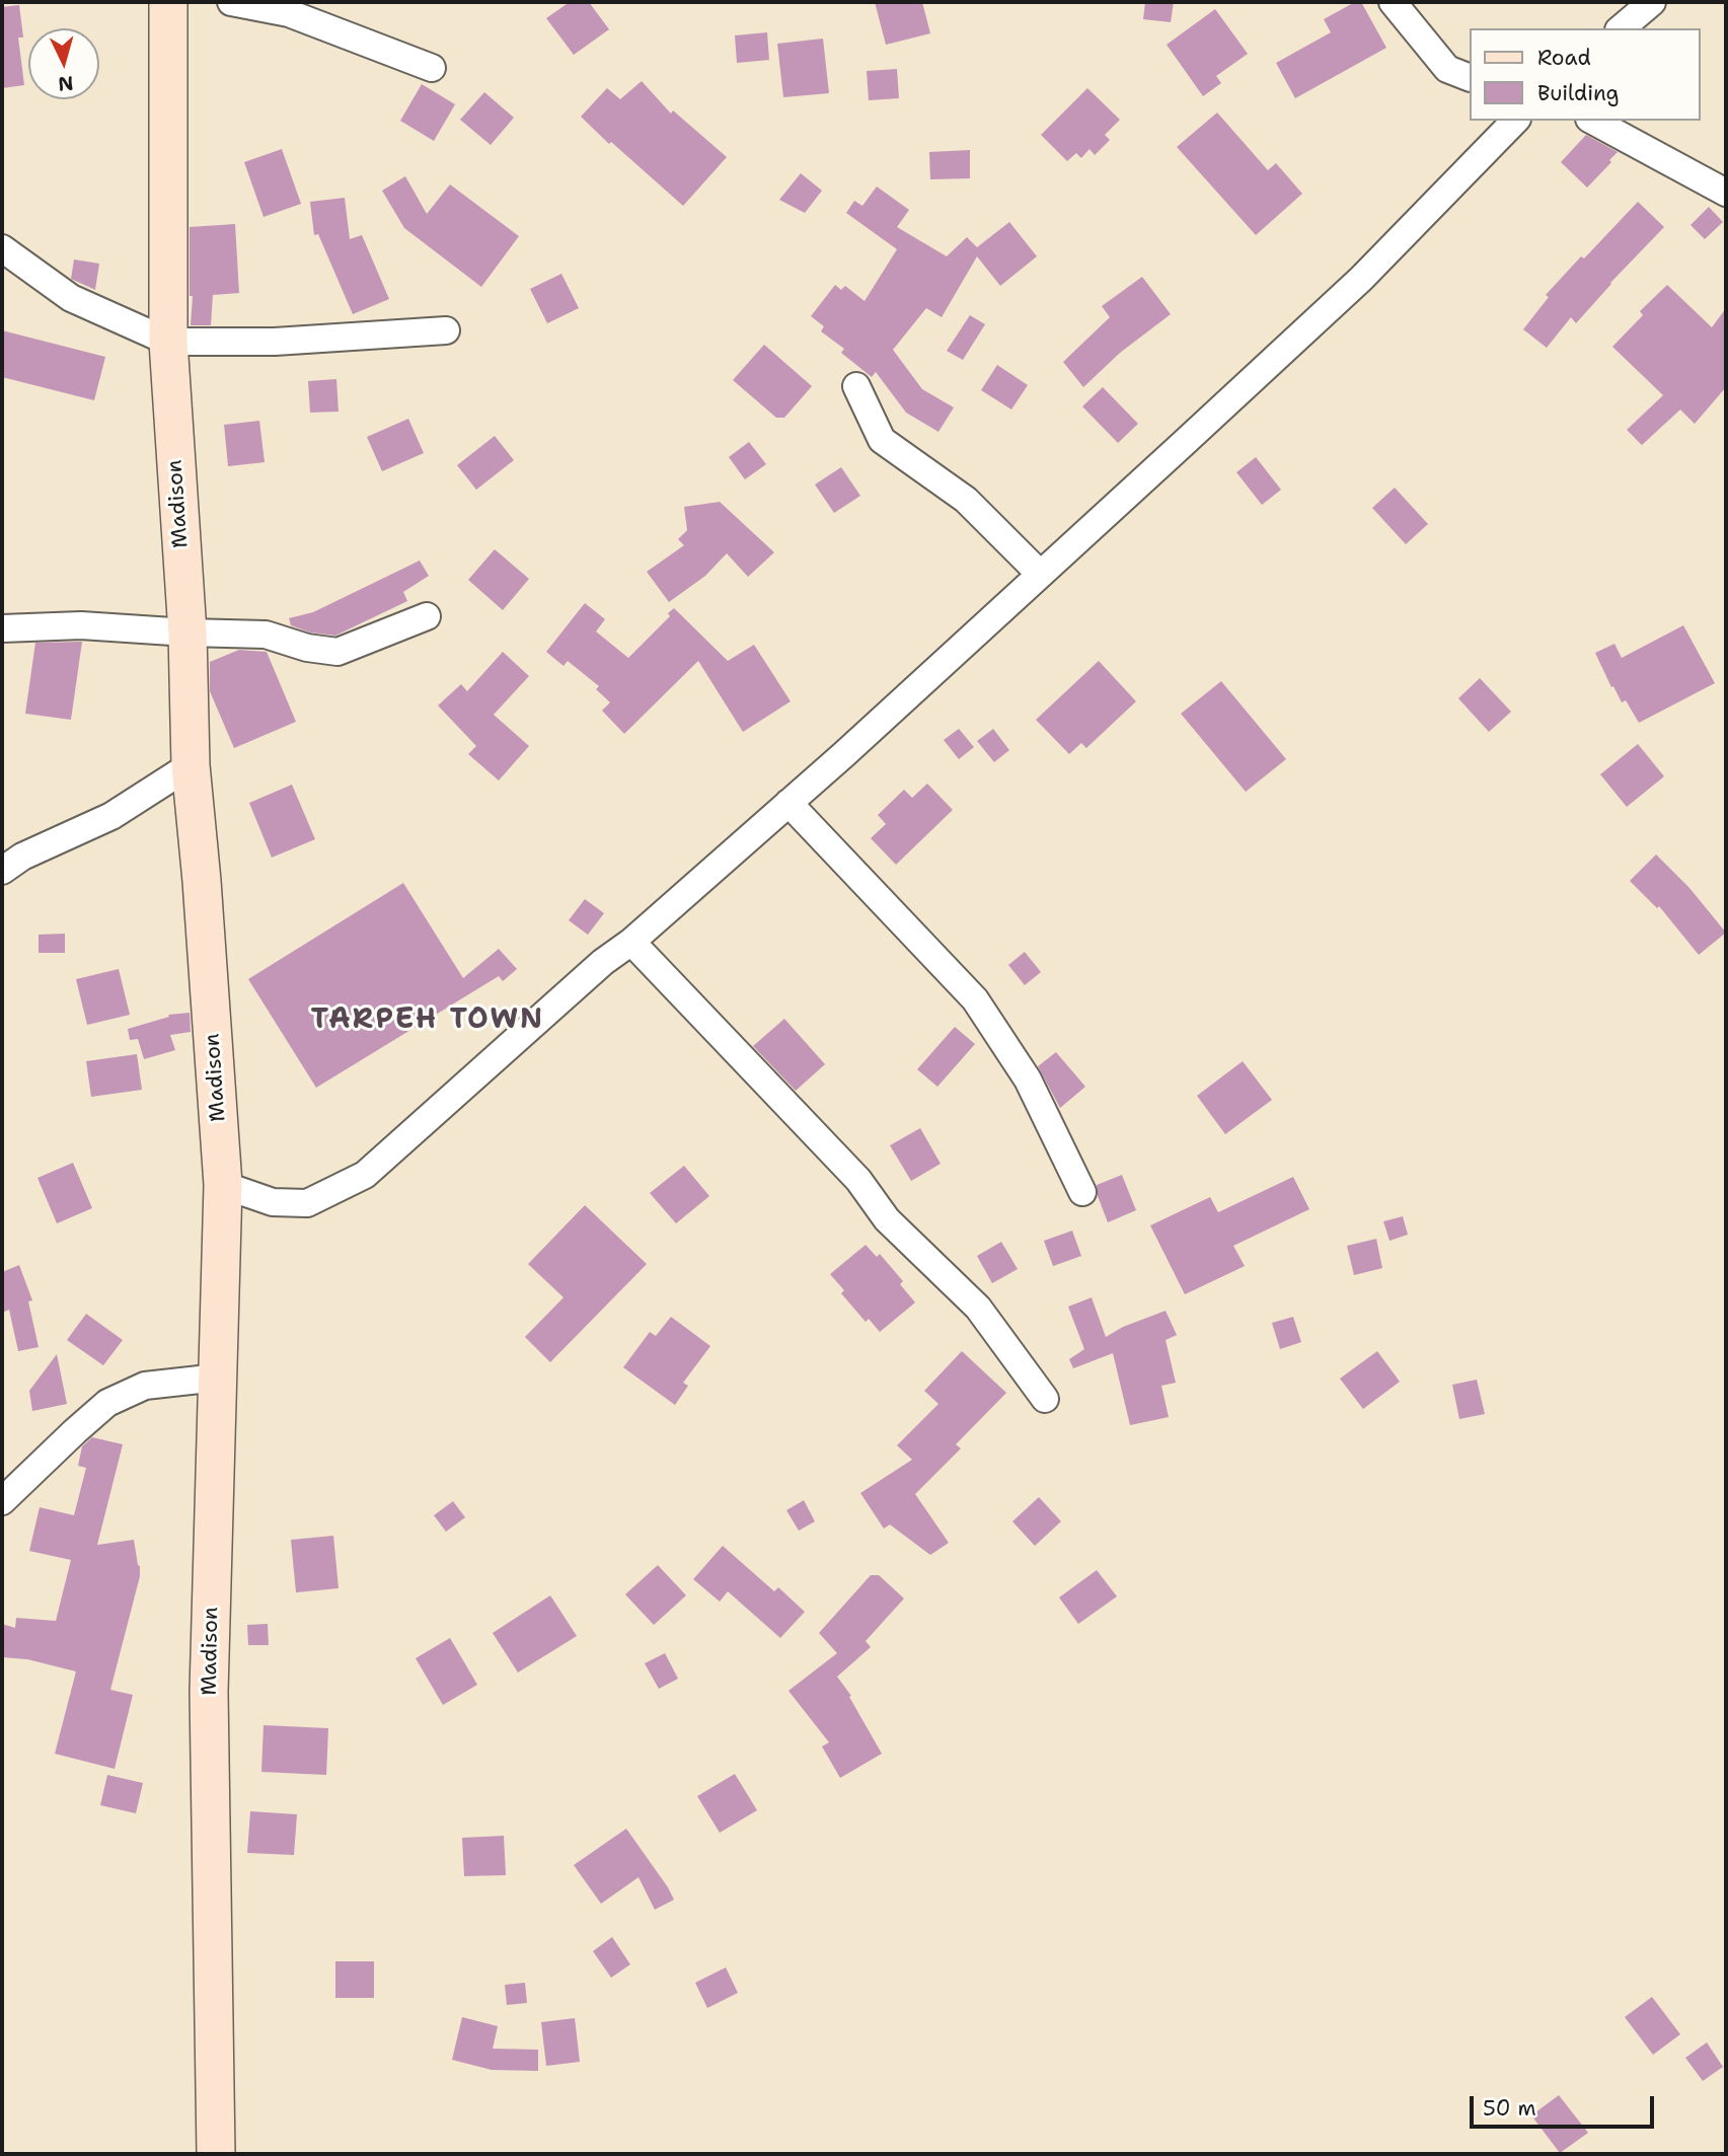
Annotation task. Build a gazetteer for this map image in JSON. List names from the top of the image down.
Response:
{
  "streets": {
    "street": ["Madison"]
  },
  "districts": ["TARPEH TOWN"],
  "legend": ["Road", "Building"],
  "scale_bar": "50 m",
  "north": "bottom"
}
